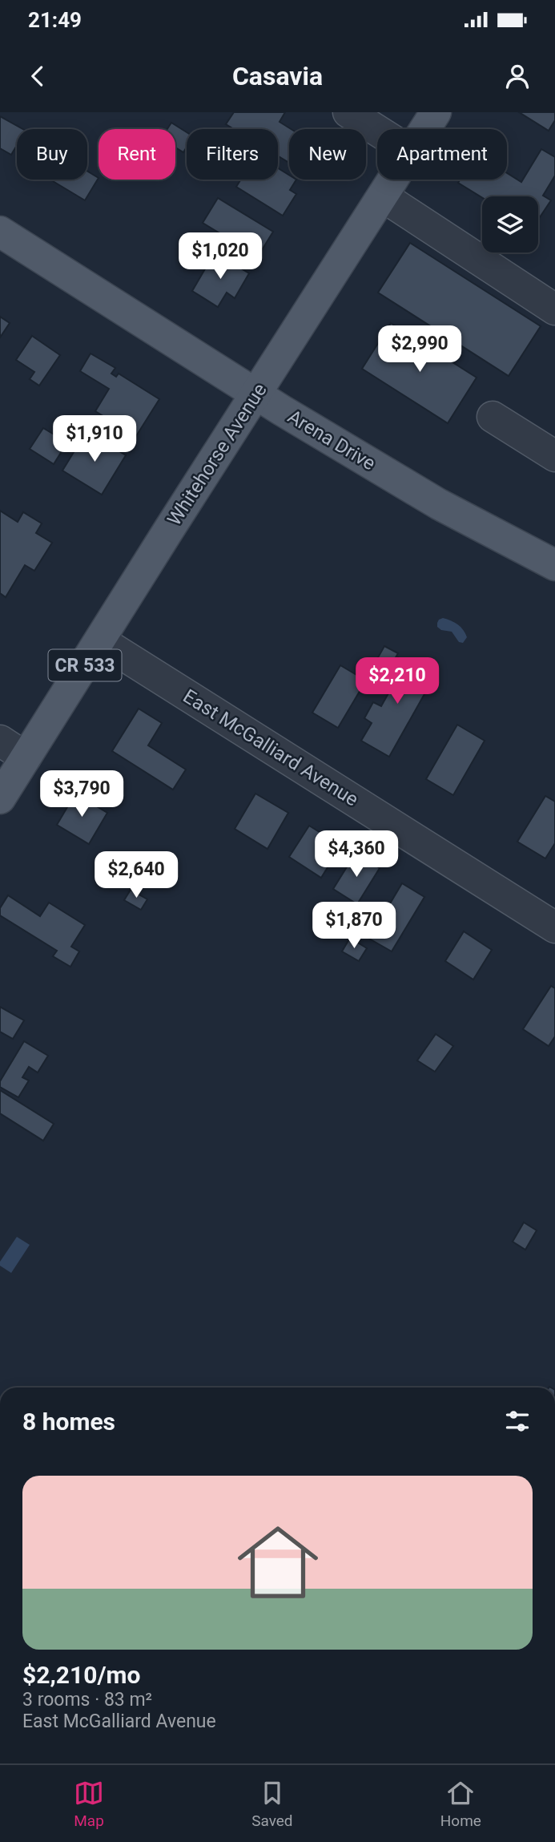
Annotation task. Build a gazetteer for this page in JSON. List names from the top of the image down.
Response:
{
  "streets": {
    "main road": ["Arena Drive", "Whitehorse Avenue", "CR 533"],
    "street": ["East McGalliard Avenue"]
  },
  "crossings": [
    ["Arena Drive", "Whitehorse Avenue"],
    ["Whitehorse Avenue", "East McGalliard Avenue"]
  ],
  "page": {
    "status": "21:49",
    "header": "Casavia",
    "chip": [
      "Buy",
      "Rent",
      "Filters",
      "New",
      "Apartment"
    ],
    "price": [
      "$1,020",
      "$2,990",
      "$1,910",
      "$2,210",
      "$3,790",
      "$4,360",
      "$2,640",
      "$1,870"
    ],
    "heading": "8 homes",
    "list": [
      {
        "name": "$2,210/mo",
        "note": "3 rooms · 83 m² · East McGalliard Avenue"
      }
    ],
    "tabs": ["Map", "Saved", "Home"]
  }
}
